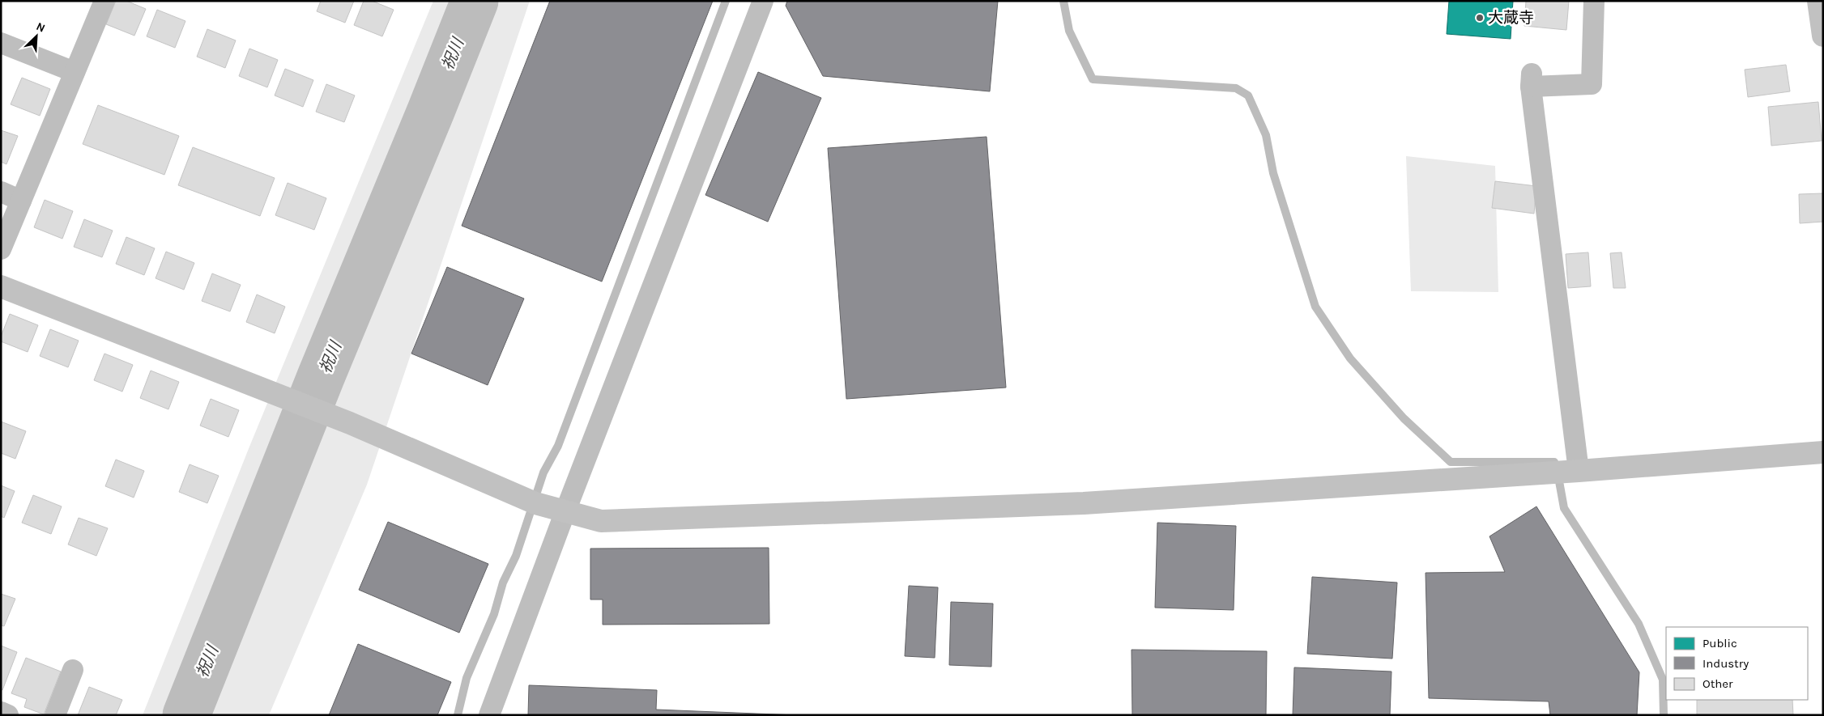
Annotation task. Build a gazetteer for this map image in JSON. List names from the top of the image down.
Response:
{
  "water": ["祝川"],
  "places": ["大蔵寺"],
  "legend": ["Public", "Industry", "Other"],
  "north": "top right"
}
